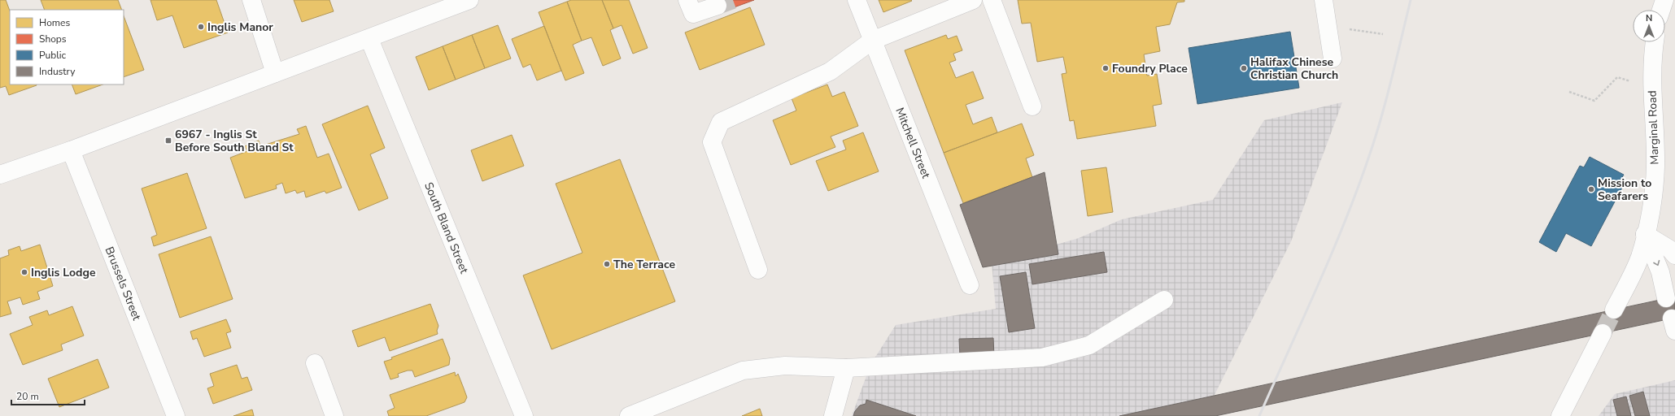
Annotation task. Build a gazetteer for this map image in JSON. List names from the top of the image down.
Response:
{
  "streets": {
    "street": [
      "Marginal Road",
      "Mitchell Street",
      "South Bland Street",
      "Brussels Street"
    ]
  },
  "places": {
    "other": [
      "Inglis Manor",
      "Foundry Place",
      "Halifax Chinese Christian Church",
      "Mission to Seafarers",
      "The Terrace",
      "Inglis Lodge"
    ],
    "transit": ["6967 - Inglis St Before South Bland St"]
  },
  "legend": [
    "Homes",
    "Shops",
    "Public",
    "Industry"
  ],
  "scale_bar": "20 m",
  "north": "top"
}
